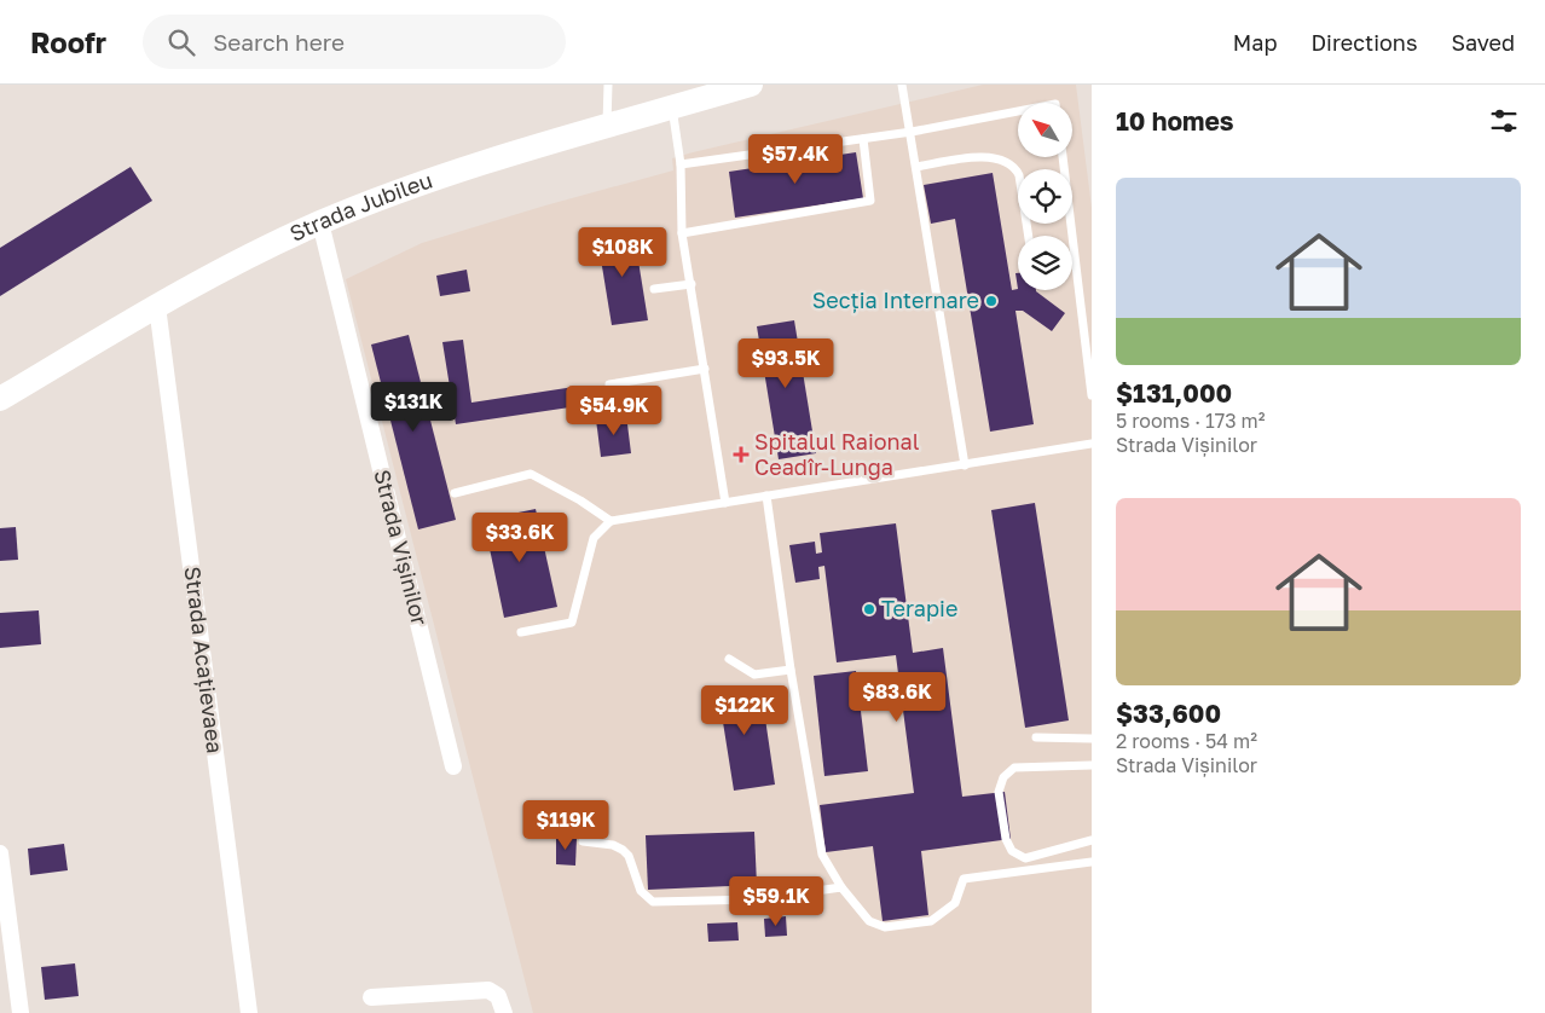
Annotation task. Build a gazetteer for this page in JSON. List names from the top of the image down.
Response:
{
  "streets": {
    "main road": ["Strada Jubileu"],
    "street": ["Strada Vișinilor", "Strada Acațievaea"]
  },
  "crossings": [
    ["Strada Jubileu", "Strada Vișinilor"],
    ["Strada Jubileu", "Strada Acațievaea"]
  ],
  "places": {
    "other": ["Secția Internare", "Terapie"],
    "health": ["Spitalul Raional Ceadîr-Lunga"]
  },
  "north": "top left",
  "page": {
    "header": "Roofr",
    "search": "Search here",
    "nav": ["Map", "Directions", "Saved"],
    "heading": "10 homes",
    "price": [
      "$57.4K",
      "$108K",
      "$93.5K",
      "$131K",
      "$54.9K",
      "$33.6K",
      "$83.6K",
      "$122K",
      "$119K",
      "$59.1K"
    ],
    "list": [
      {
        "name": "$131,000",
        "note": "5 rooms · 173 m² · Strada Vișinilor"
      },
      {
        "name": "$33,600",
        "note": "2 rooms · 54 m² · Strada Vișinilor"
      }
    ]
  }
}
